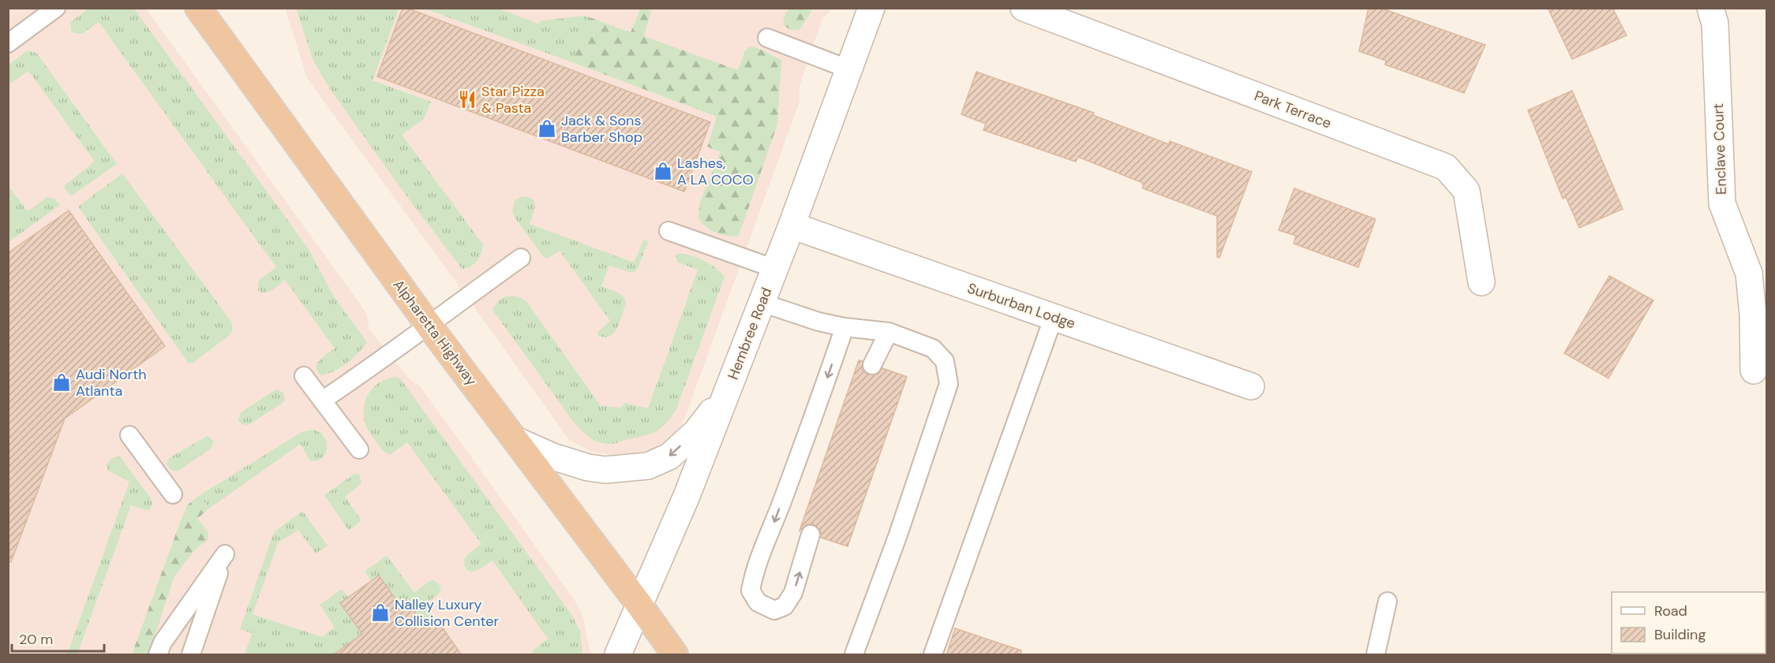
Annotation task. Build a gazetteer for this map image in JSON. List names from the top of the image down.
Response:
{
  "streets": {
    "highway": ["Alpharetta Highway"],
    "street": [
      "Park Terrace",
      "Enclave Court",
      "Surburban Lodge",
      "Hembree Road"
    ]
  },
  "crossings": [
    ["Surburban Lodge", "Hembree Road"],
    ["Alpharetta Highway", "Hembree Road"]
  ],
  "places": {
    "restaurant": ["Star Pizza & Pasta"],
    "shop": [
      "Jack & Sons Barber Shop",
      "Lashes, A LA COCO",
      "Audi North Atlanta",
      "Nalley Luxury Collision Center"
    ]
  },
  "legend": ["Road", "Building"],
  "scale_bar": "20 m"
}
